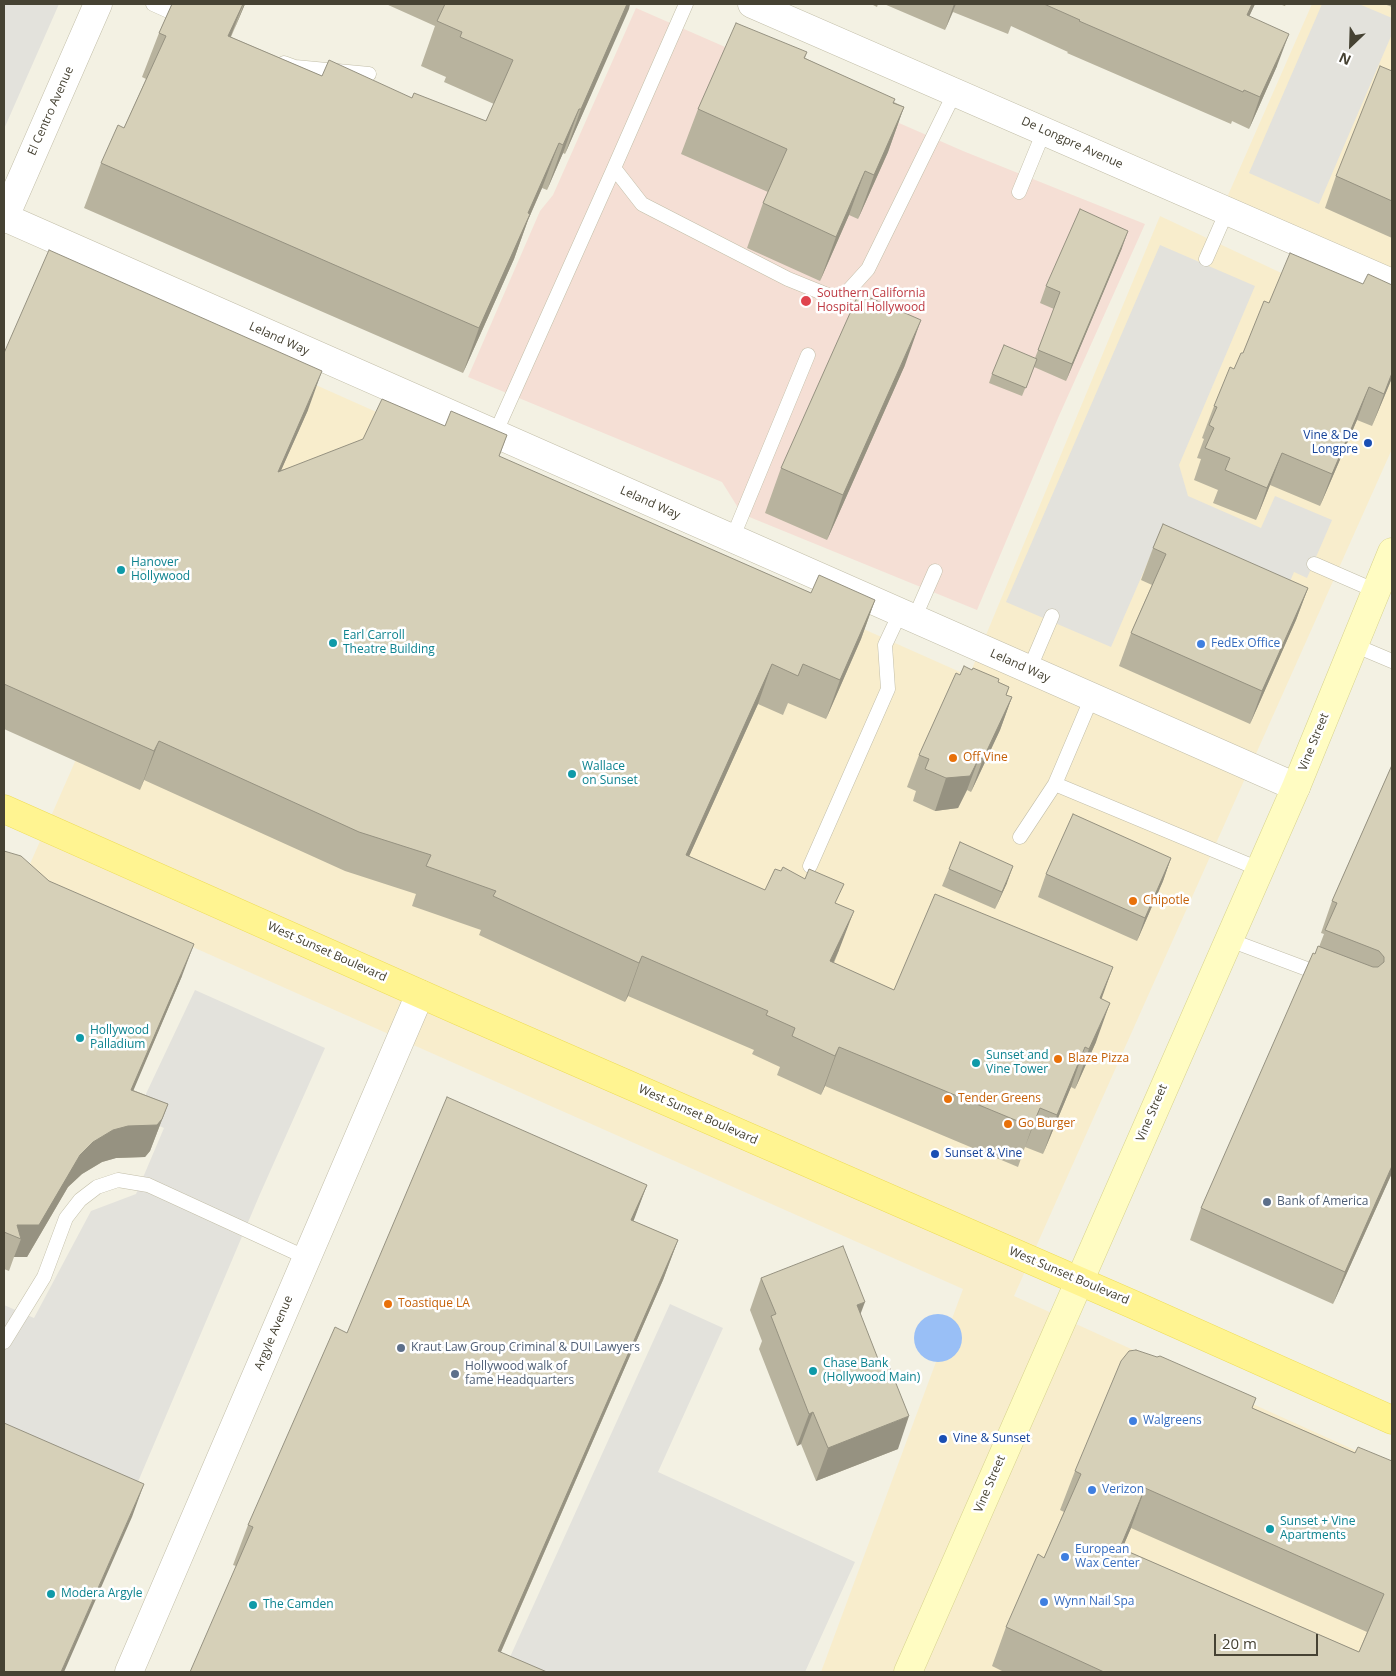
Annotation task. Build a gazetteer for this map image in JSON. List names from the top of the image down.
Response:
{
  "streets": {
    "main road": ["Vine Street", "West Sunset Boulevard"],
    "street": [
      "El Centro Avenue",
      "De Longpre Avenue",
      "Leland Way",
      "Argyle Avenue"
    ]
  },
  "crossings": [
    ["El Centro Avenue", "Leland Way"],
    ["Leland Way", "Vine Street"],
    ["Vine Street", "West Sunset Boulevard"],
    ["West Sunset Boulevard", "Argyle Avenue"]
  ],
  "places": [
    "Southern California Hospital Hollywood",
    "Vine & De Longpre",
    "Hanover Hollywood",
    "Earl Carroll Theatre Building",
    "FedEx Office",
    "Off Vine",
    "Wallace on Sunset",
    "Chipotle",
    "Hollywood Palladium",
    "Blaze Pizza",
    "Sunset and Vine Tower",
    "Tender Greens",
    "Go Burger",
    "Sunset & Vine",
    "Bank of America",
    "Toastique LA",
    "Kraut Law Group Criminal & DUI Lawyers",
    "Chase Bank (Hollywood Main)",
    "Hollywood walk of fame Headquarters",
    "Walgreens",
    "Vine & Sunset",
    "Verizon",
    "Sunset + Vine Apartments",
    "European Wax Center",
    "Modera Argyle",
    "Wynn Nail Spa",
    "The Camden"
  ],
  "scale_bar": "20 m",
  "north": "bottom left"
}
